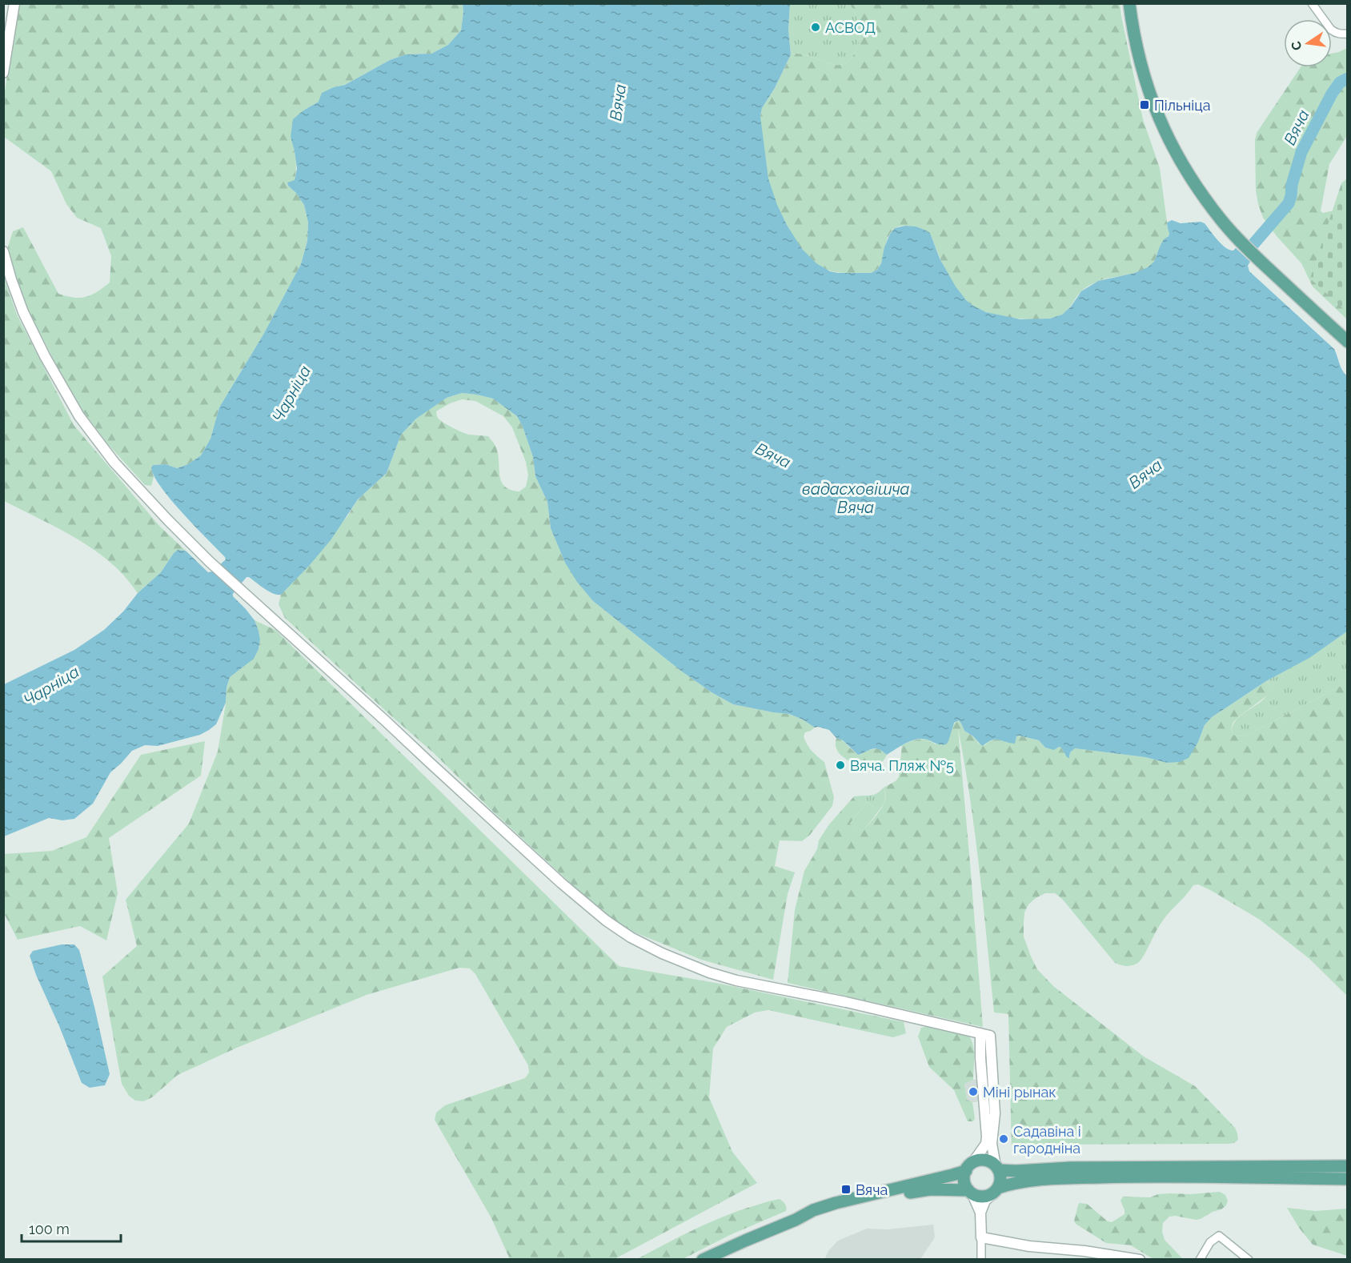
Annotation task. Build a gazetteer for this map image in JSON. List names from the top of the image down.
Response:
{
  "water": ["Вяча", "Чарніца", "вадасховішча Вяча"],
  "places": {
    "other": [
      "АСВОД",
      "Вяча. Пляж №5",
      "Міні рынак",
      "Садавіна і гародніна"
    ],
    "transit": ["Пільніца", "Вяча"]
  },
  "scale_bar": "100 m",
  "north": "left"
}
